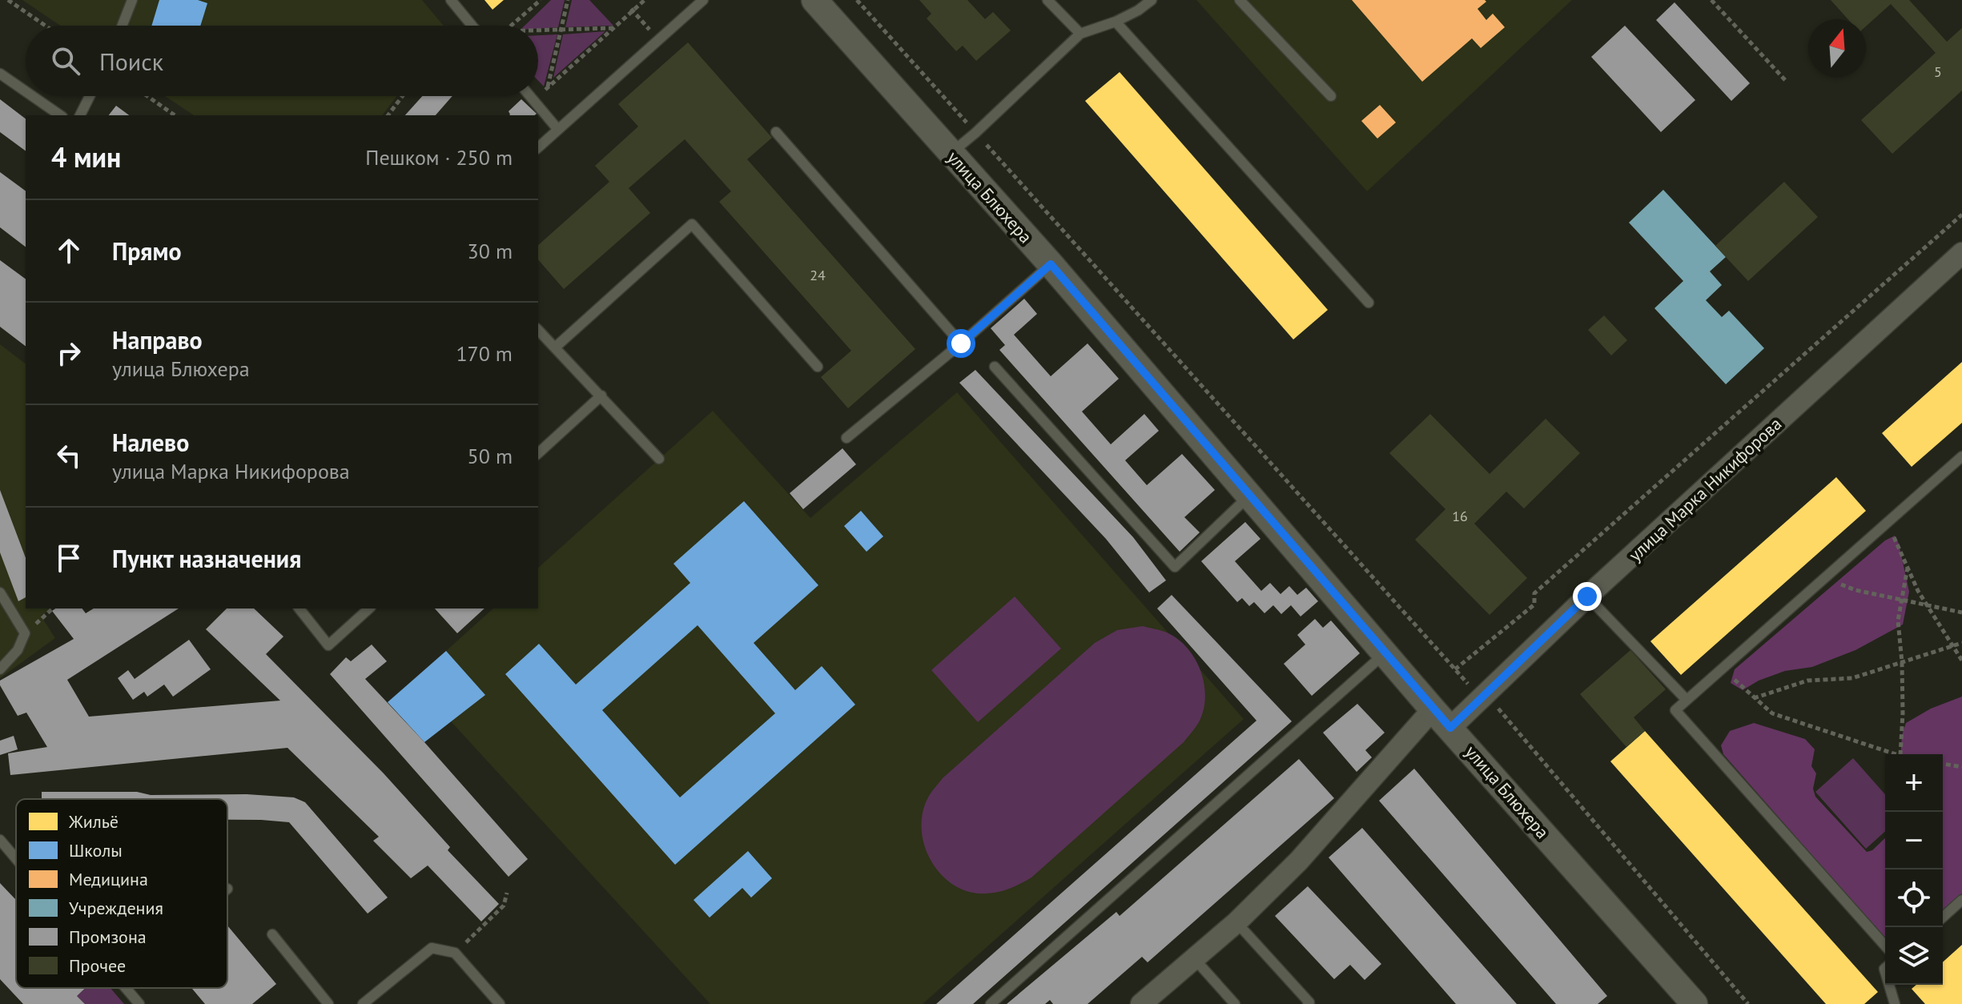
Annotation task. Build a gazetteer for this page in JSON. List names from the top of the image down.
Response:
{
  "streets": {
    "street": ["улица Блюхера", "улица Марка Никифорова"]
  },
  "crossings": [
    ["улица Блюхера", "улица Марка Никифорова"]
  ],
  "house_numbers": ["5", "24", "16"],
  "legend": [
    "Жильё",
    "Школы",
    "Медицина",
    "Учреждения",
    "Промзона",
    "Прочее"
  ],
  "north": "top",
  "page": {
    "search": "Поиск",
    "heading": ["4 мин", "Пешком · 250 m"],
    "list": [
      ["Прямо", "30 m"],
      ["Направо", "улица Блюхера", "170 m"],
      ["Налево", "улица Марка Никифорова", "50 m"],
      "Пункт назначения"
    ],
    "map_buttons": ["+", "−"]
  }
}
